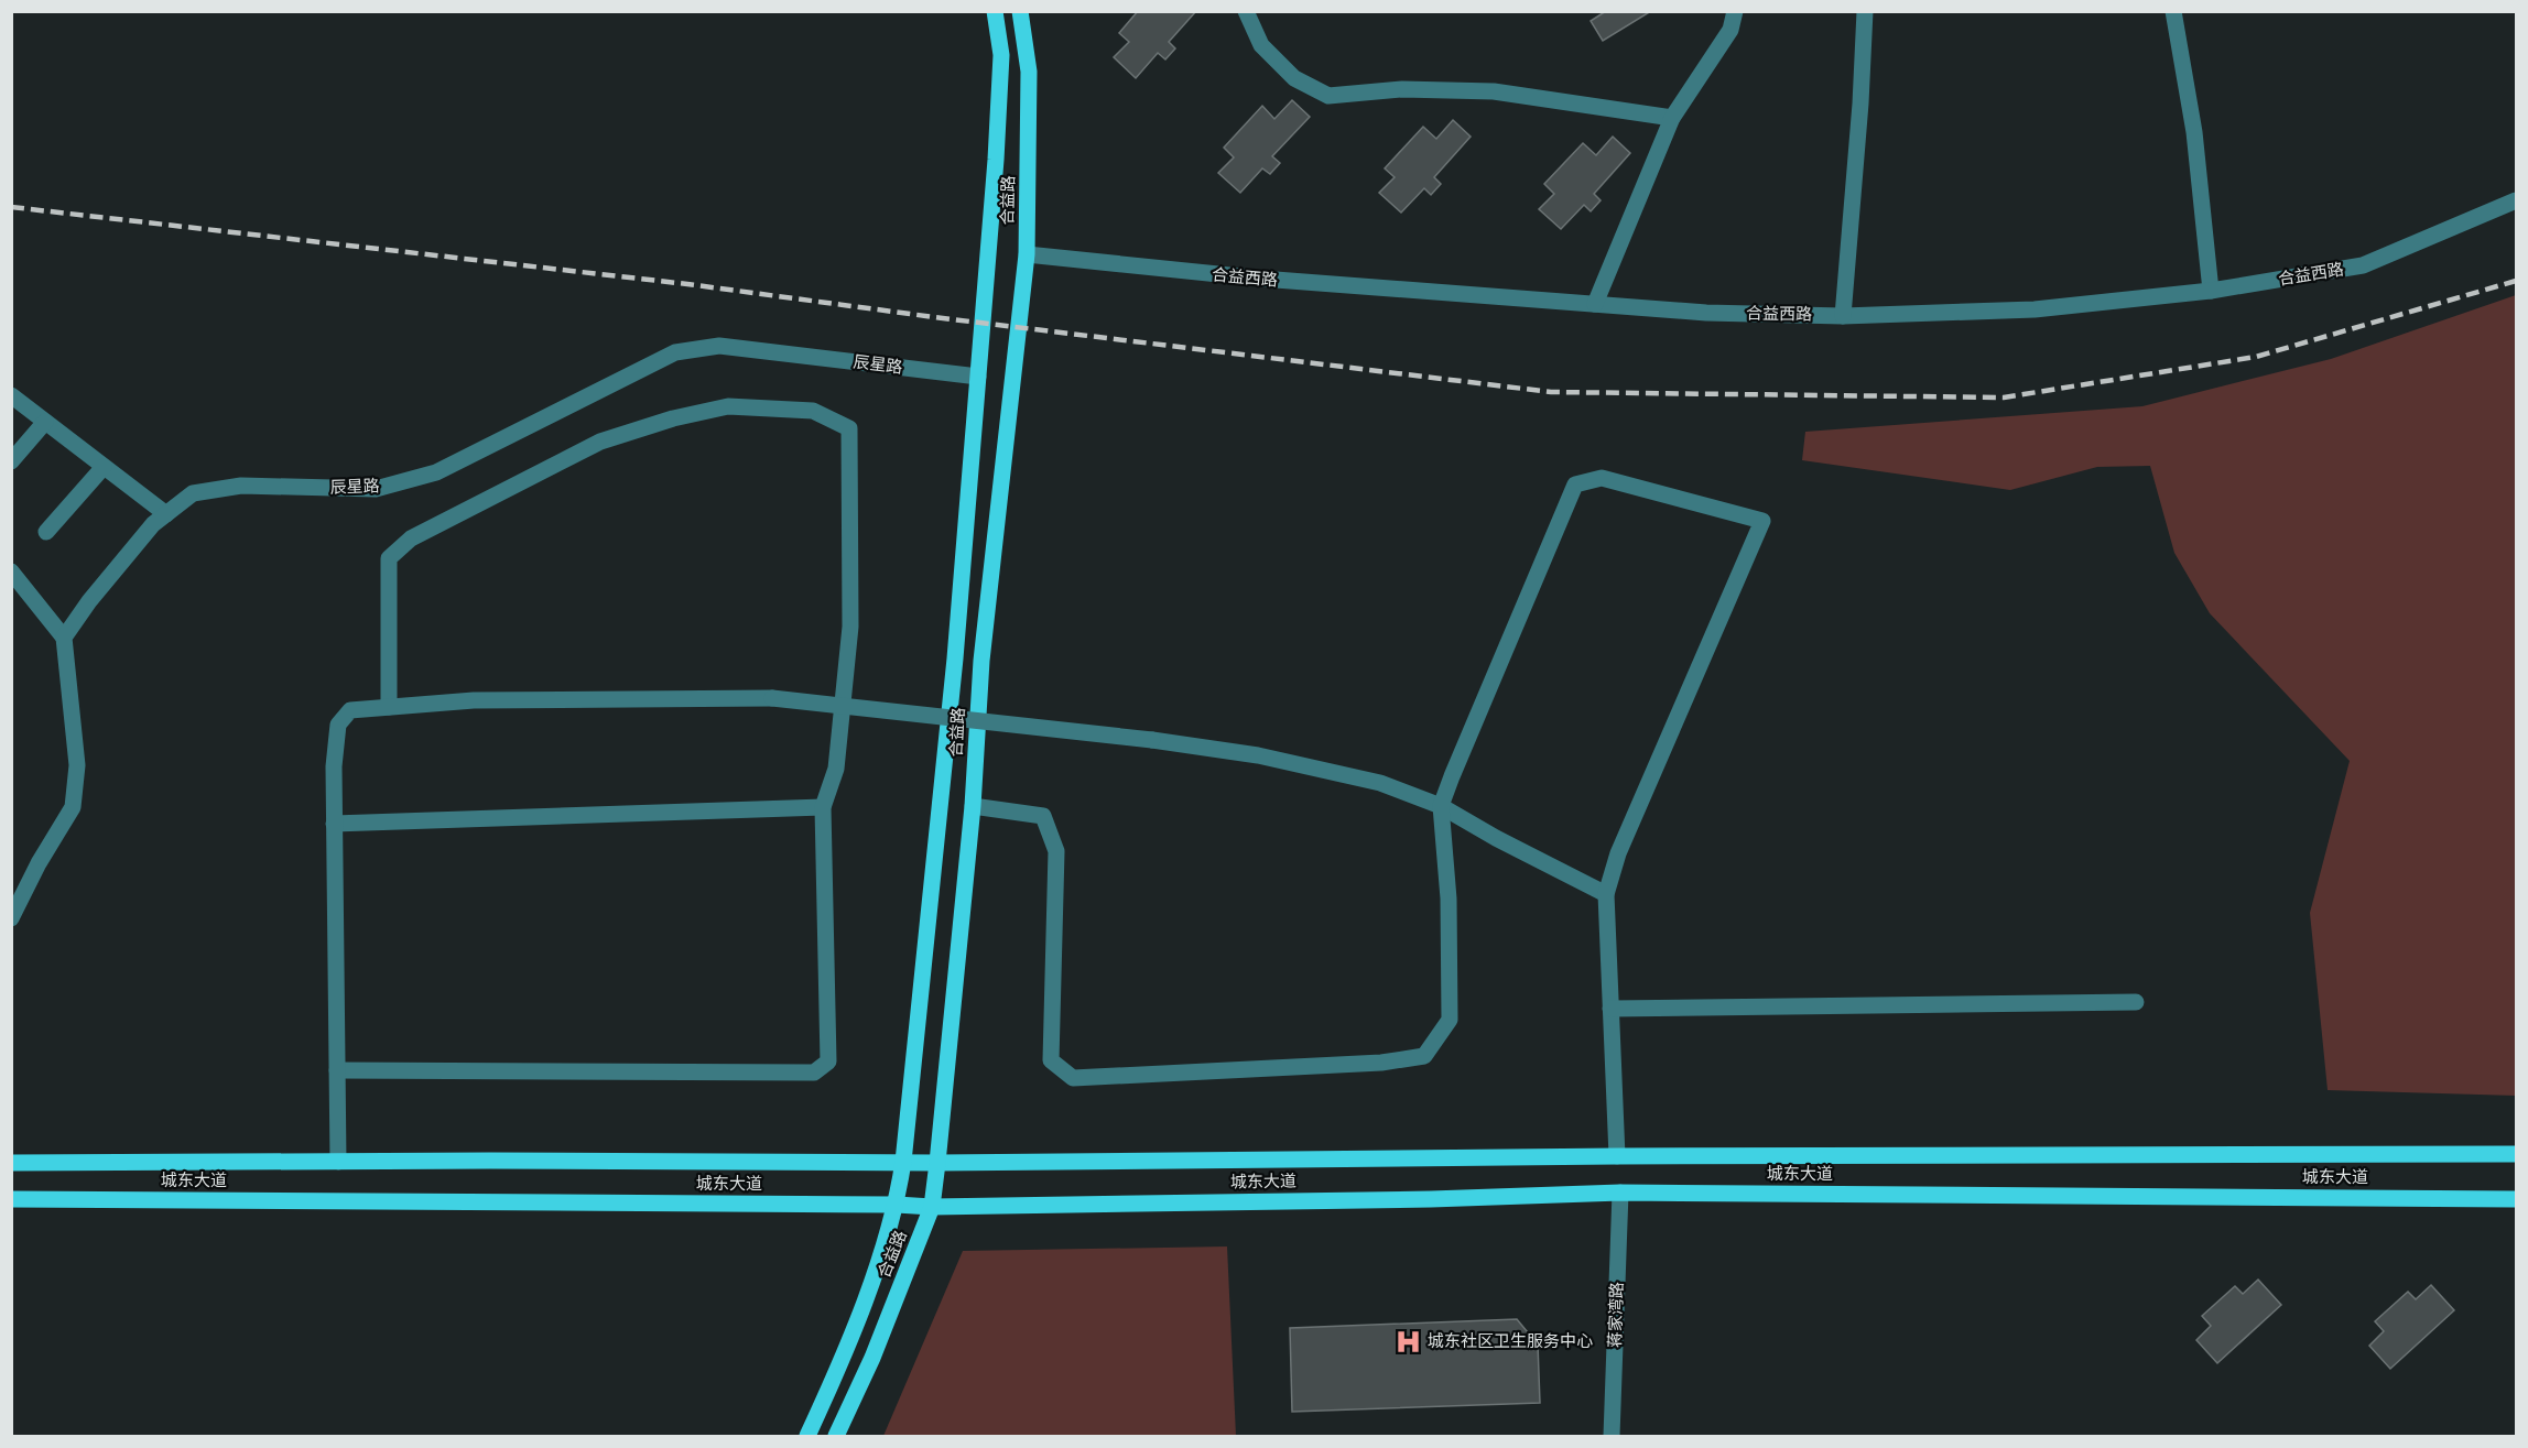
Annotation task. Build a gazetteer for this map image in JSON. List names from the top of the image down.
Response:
{
  "streets": {
    "main road": ["合益路", "城东大道"],
    "street": ["合益西路", "辰星路", "蒋家湾路"]
  },
  "crossings": [
    ["合益路", "合益西路"],
    ["合益路", "辰星路"],
    ["合益路", "城东大道"],
    ["城东大道", "蒋家湾路"]
  ],
  "places": {
    "hospital": ["城东社区卫生服务中心"]
  }
}
